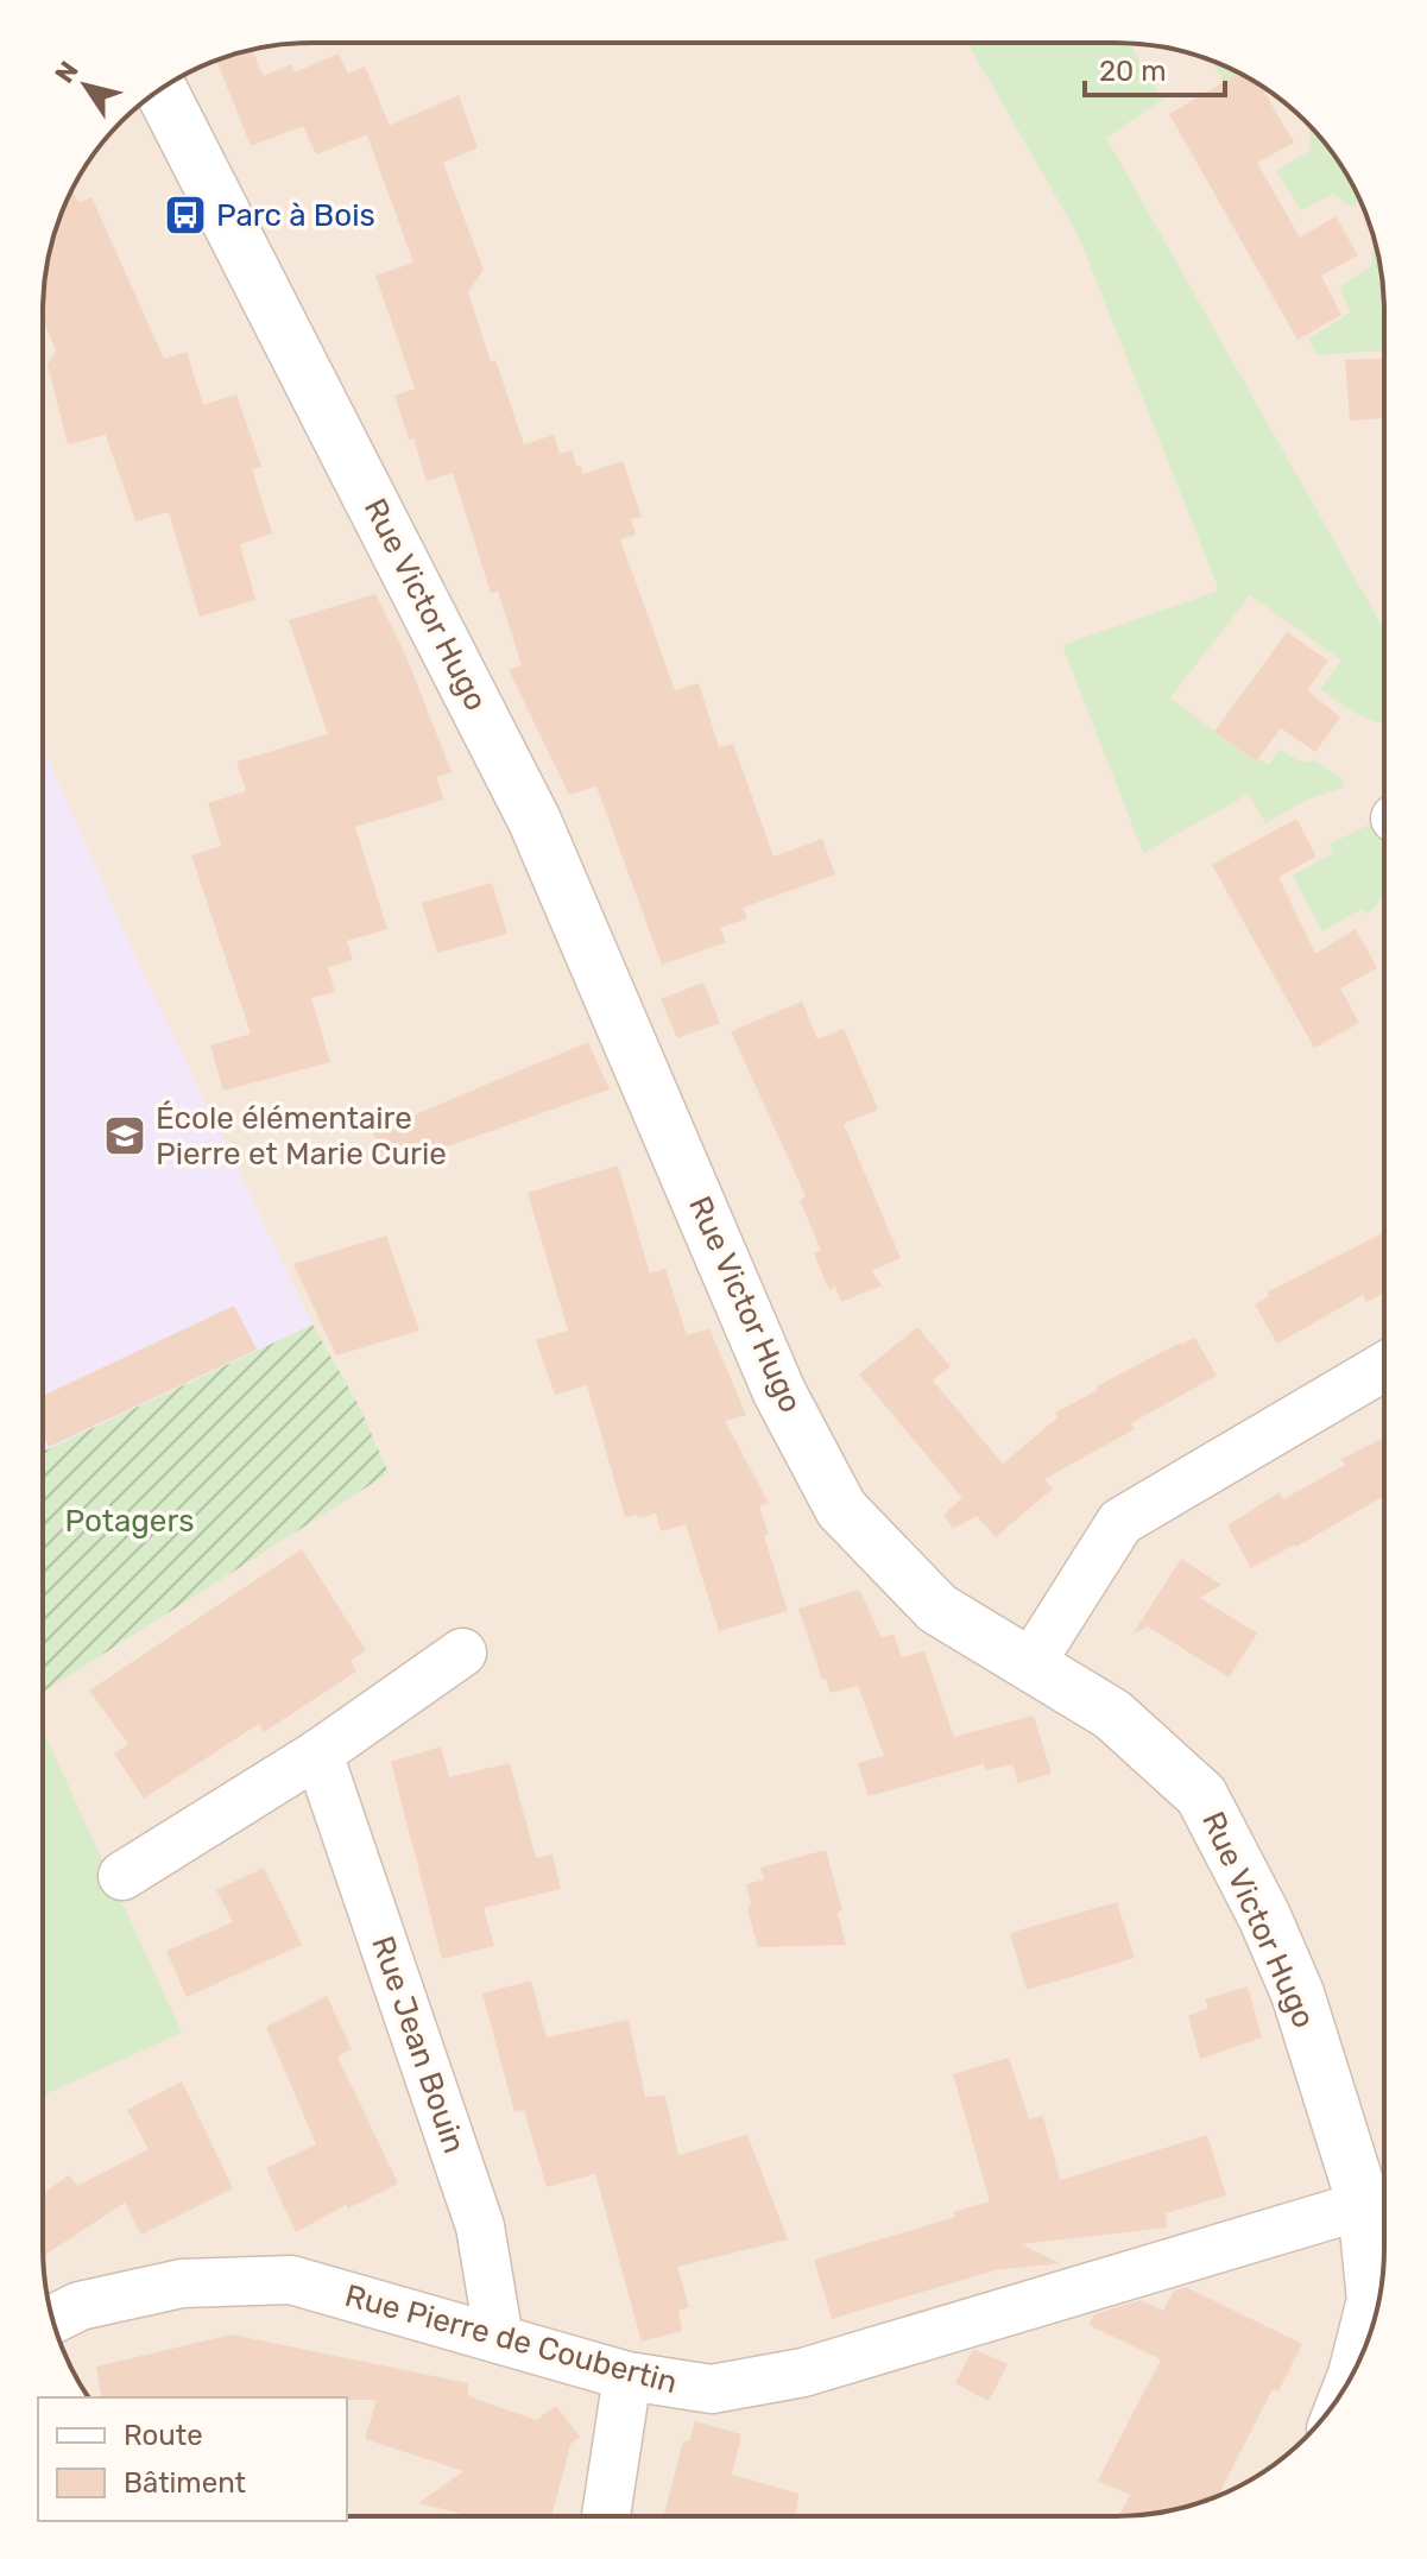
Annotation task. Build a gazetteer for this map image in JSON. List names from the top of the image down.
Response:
{
  "streets": {
    "street": ["Rue Victor Hugo", "Rue Jean Bouin", "Rue Pierre de Coubertin"]
  },
  "crossings": [
    ["Rue Victor Hugo", "Rue Pierre de Coubertin"],
    ["Rue Jean Bouin", "Rue Pierre de Coubertin"]
  ],
  "parks": ["Potagers"],
  "places": {
    "bus stop": ["Parc à Bois"],
    "school or university": ["École élémentaire Pierre et Marie Curie"]
  },
  "legend": ["Route", "Bâtiment"],
  "scale_bar": "20 m",
  "north": "top left"
}
